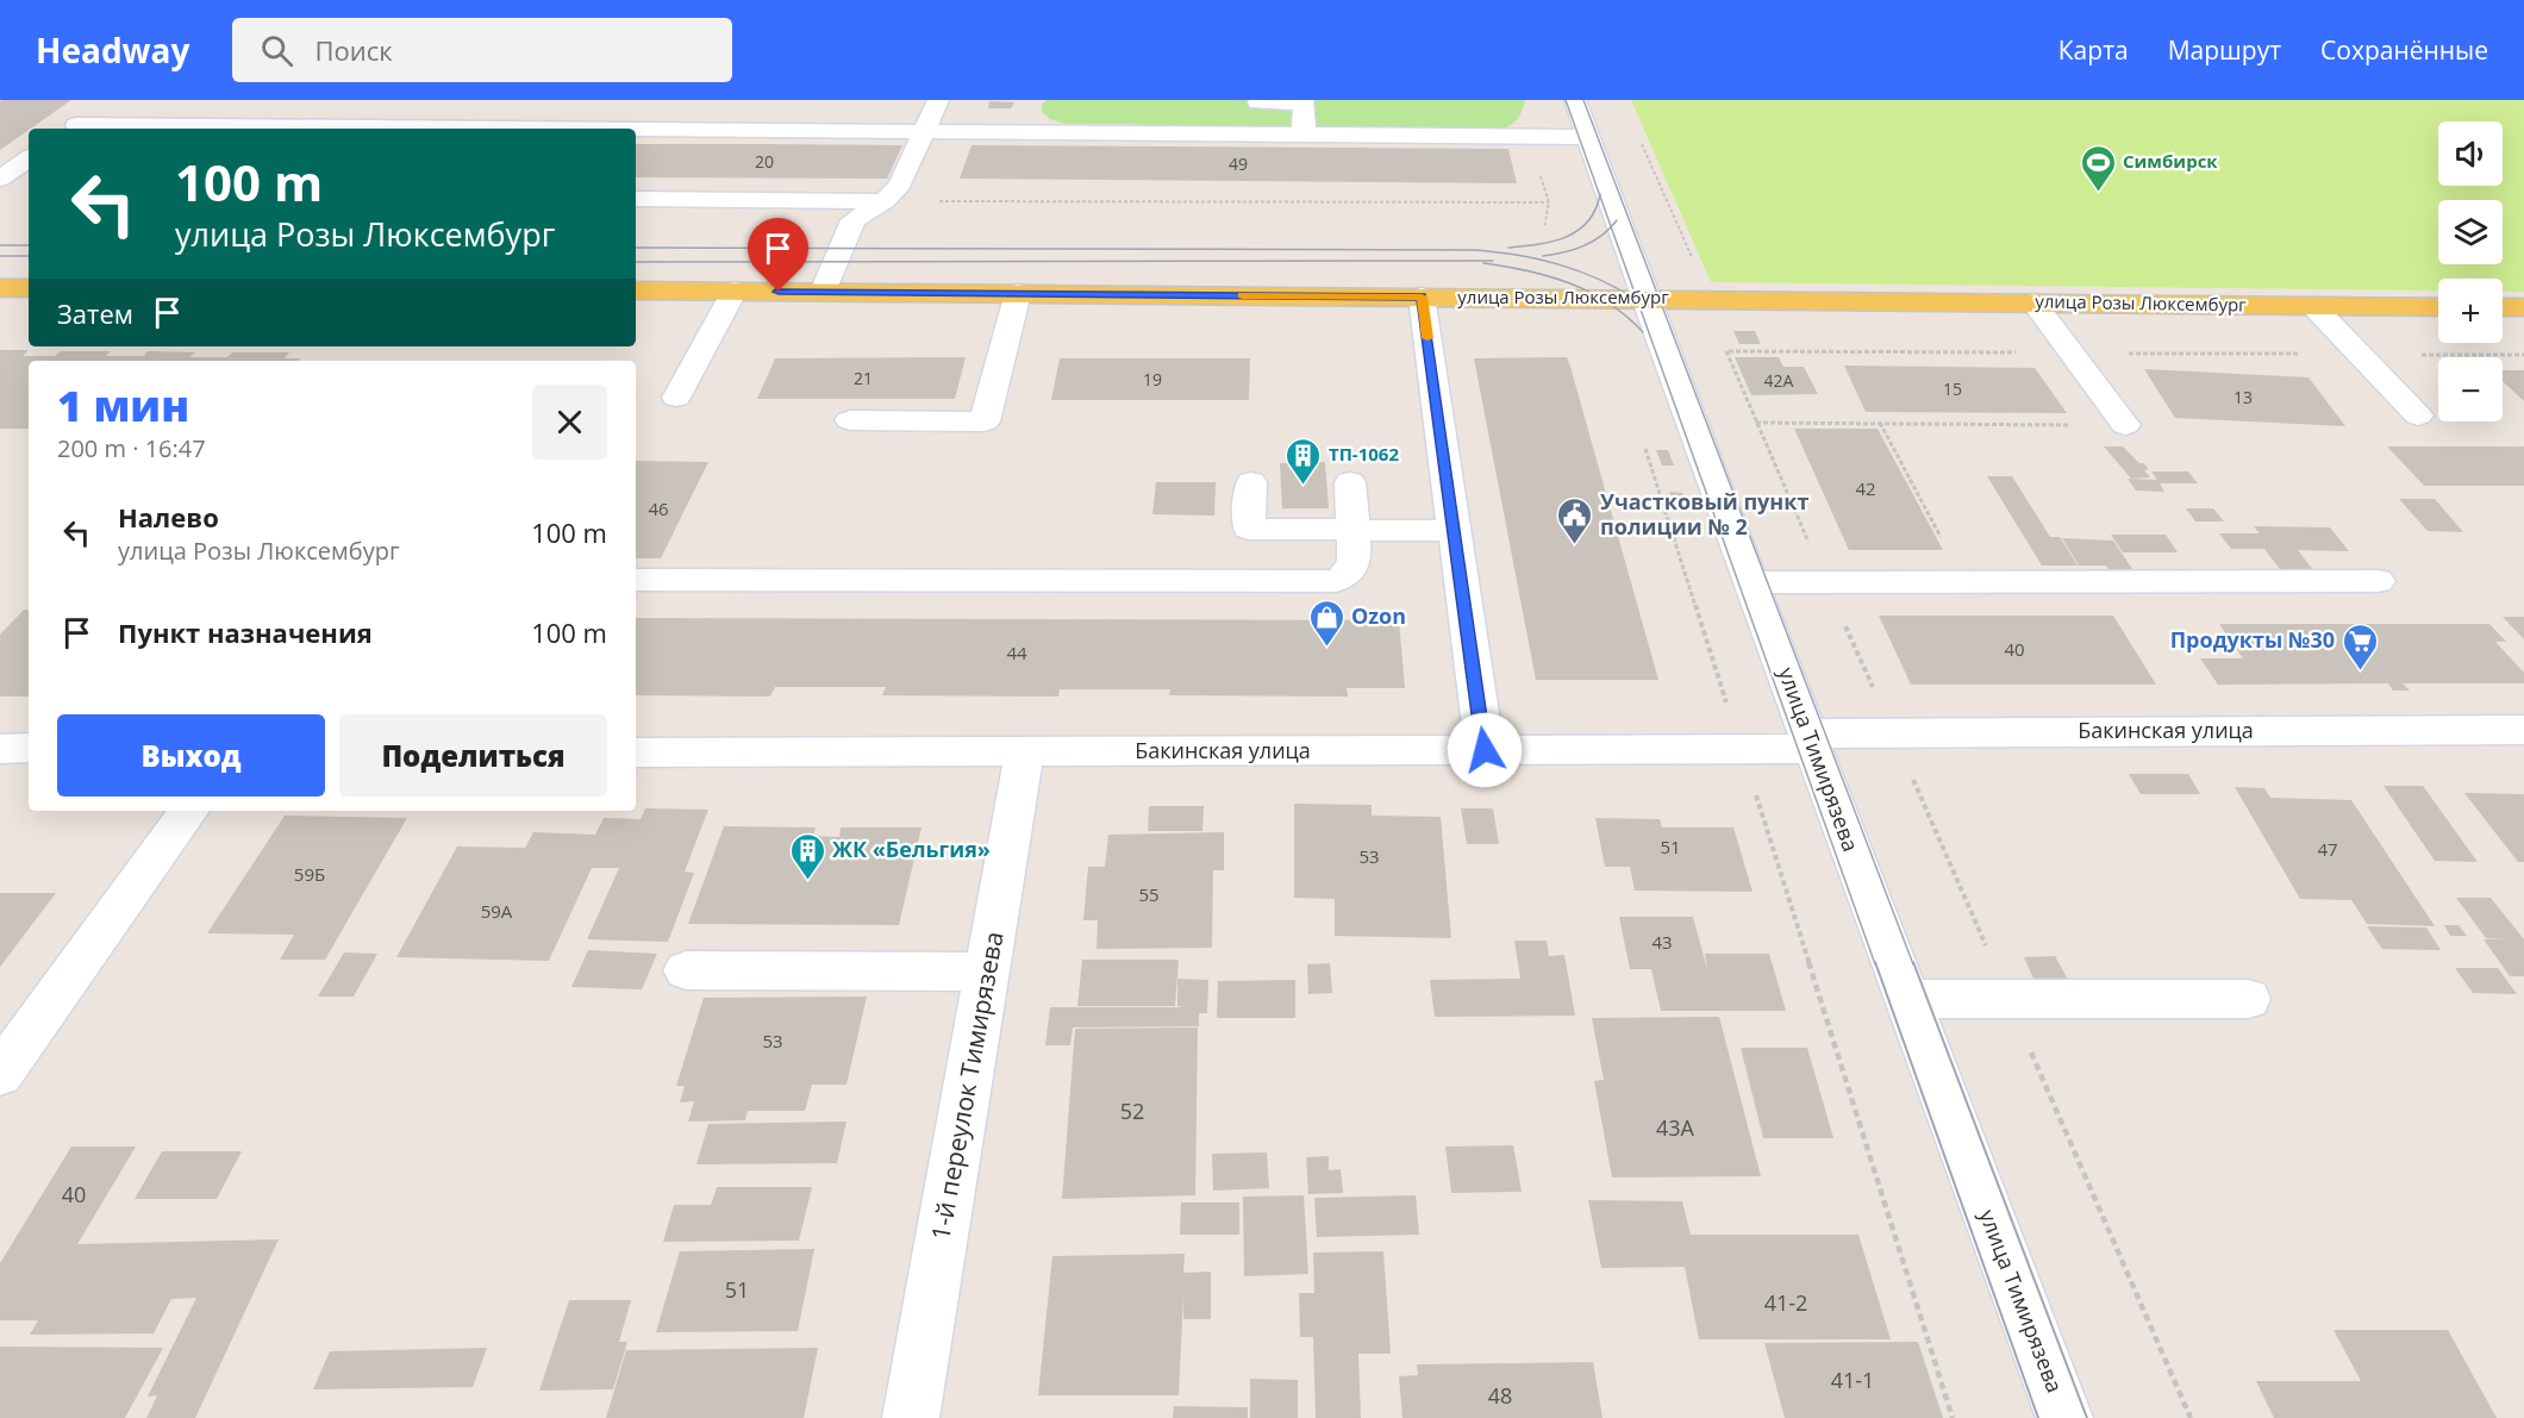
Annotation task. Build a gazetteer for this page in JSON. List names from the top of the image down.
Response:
{
  "streets": {
    "main road": ["улица Розы Люксембург"],
    "street": ["Бакинская улица", "улица Тимирязева", "1-й переулок Тимирязева"]
  },
  "crossings": [
    ["улица Розы Люксембург", "улица Тимирязева"],
    ["Бакинская улица", "улица Тимирязева"],
    ["Бакинская улица", "1-й переулок Тимирязева"]
  ],
  "places": {
    "sports": ["Симбирск"],
    "building": ["ТП-1062", "ЖК «Бельгия»"],
    "public building": ["Участковый пункт полиции № 2"],
    "shop": ["Ozon"],
    "supermarket": ["Продукты №30"]
  },
  "house_numbers": [
    "20",
    "49",
    "21",
    "19",
    "42А",
    "15",
    "13",
    "42",
    "46",
    "40",
    "44",
    "51",
    "47",
    "53",
    "59Б",
    "55",
    "59А",
    "43",
    "53",
    "52",
    "43А",
    "40",
    "51",
    "41-2",
    "41-1",
    "48"
  ],
  "page": {
    "header": "Headway",
    "search": "Поиск",
    "nav": ["Карта", "Маршрут", "Сохранённые"],
    "map_buttons": ["+", "−"],
    "turn": ["100 m", "улица Розы Люксембург"],
    "then": "Затем",
    "heading": ["1 мин", "200 m · 16:47"],
    "list": [
      {
        "name": "Налево",
        "note": "улица Розы Люксембург",
        "value": "100 m"
      },
      {
        "name": "Пункт назначения",
        "value": "100 m"
      }
    ],
    "buttons": ["Выход", "Поделиться"]
  }
}
